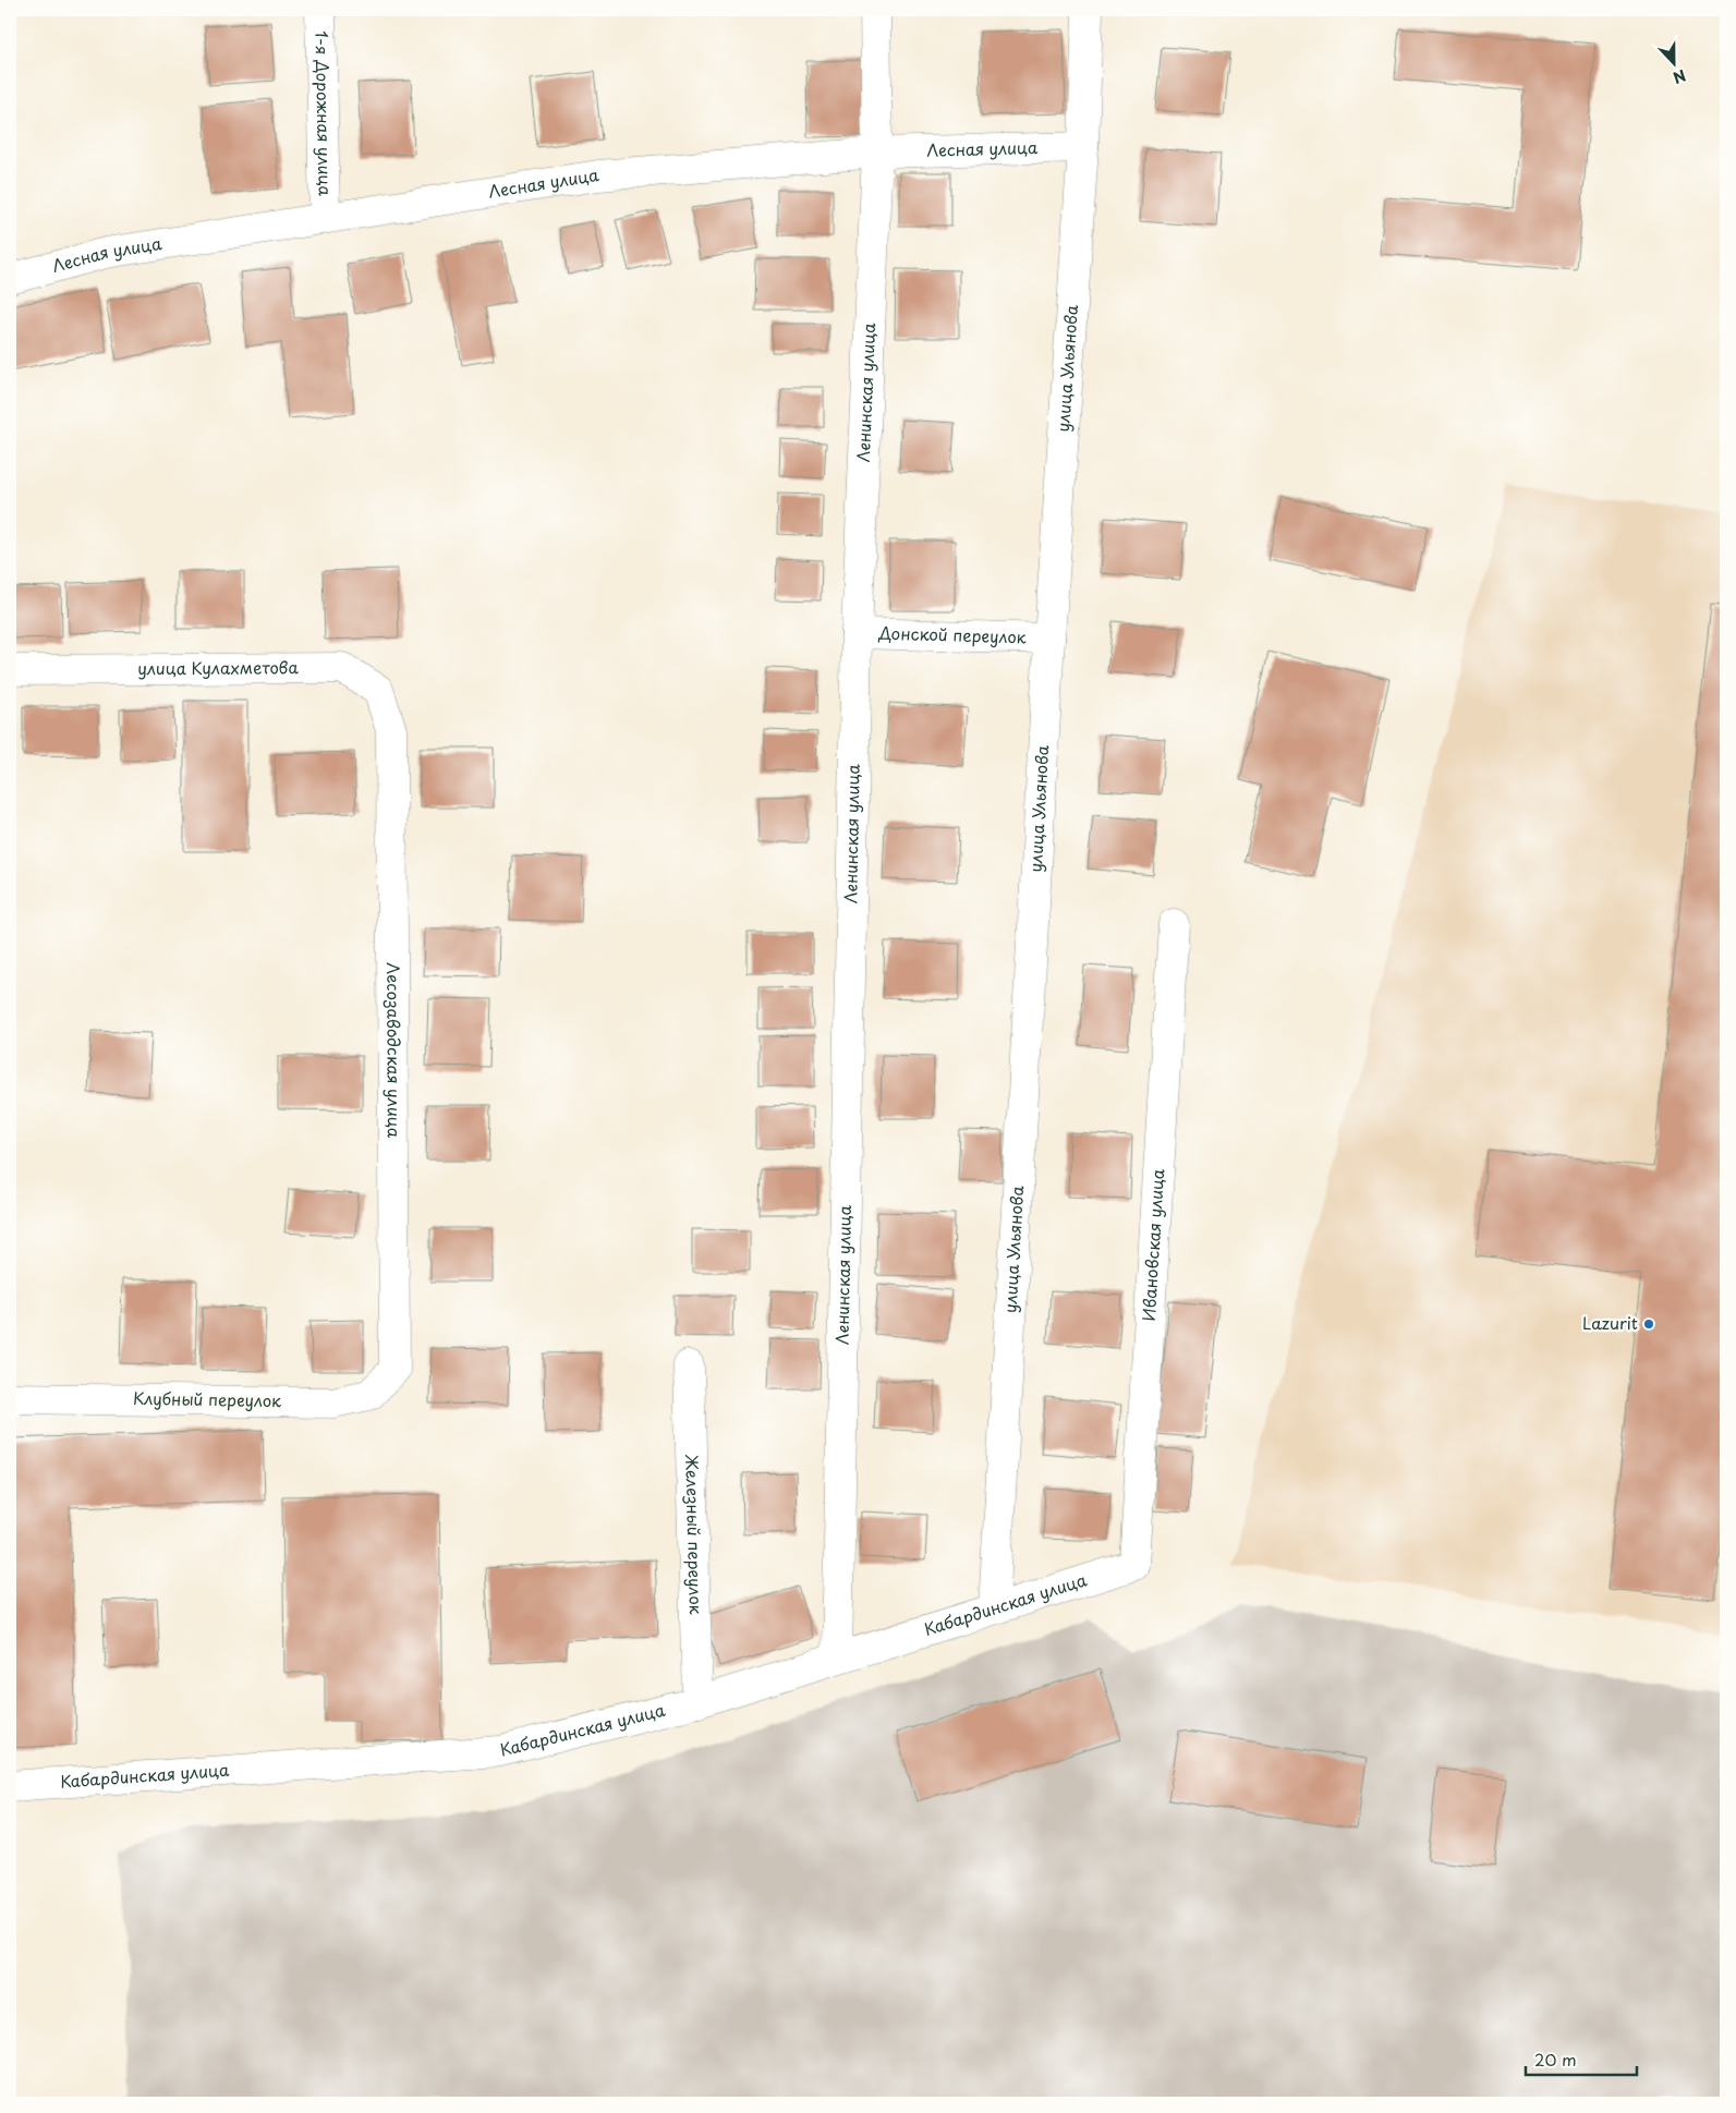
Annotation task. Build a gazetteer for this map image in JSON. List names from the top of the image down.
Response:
{
  "streets": {
    "street": [
      "1-я Дорожная улица",
      "Лесная улица",
      "улица Ульянова",
      "Ленинская улица",
      "Донской переулок",
      "улица Кулахметова",
      "Лесозаводская улица",
      "Ивановская улица",
      "Клубный переулок",
      "Железный переулок",
      "Кабардинская улица"
    ]
  },
  "crossings": [
    ["1-я Дорожная улица", "Лесная улица"],
    ["Лесная улица", "улица Ульянова"],
    ["Лесная улица", "Ленинская улица"],
    ["улица Ульянова", "Донской переулок"],
    ["улица Ульянова", "Кабардинская улица"],
    ["Ленинская улица", "Донской переулок"],
    ["Ленинская улица", "Кабардинская улица"],
    ["улица Кулахметова", "Лесозаводская улица"],
    ["Лесозаводская улица", "Клубный переулок"],
    ["Ивановская улица", "Кабардинская улица"],
    ["Железный переулок", "Кабардинская улица"]
  ],
  "places": ["Lazurit"],
  "scale_bar": "20 m",
  "north": "bottom"
}
